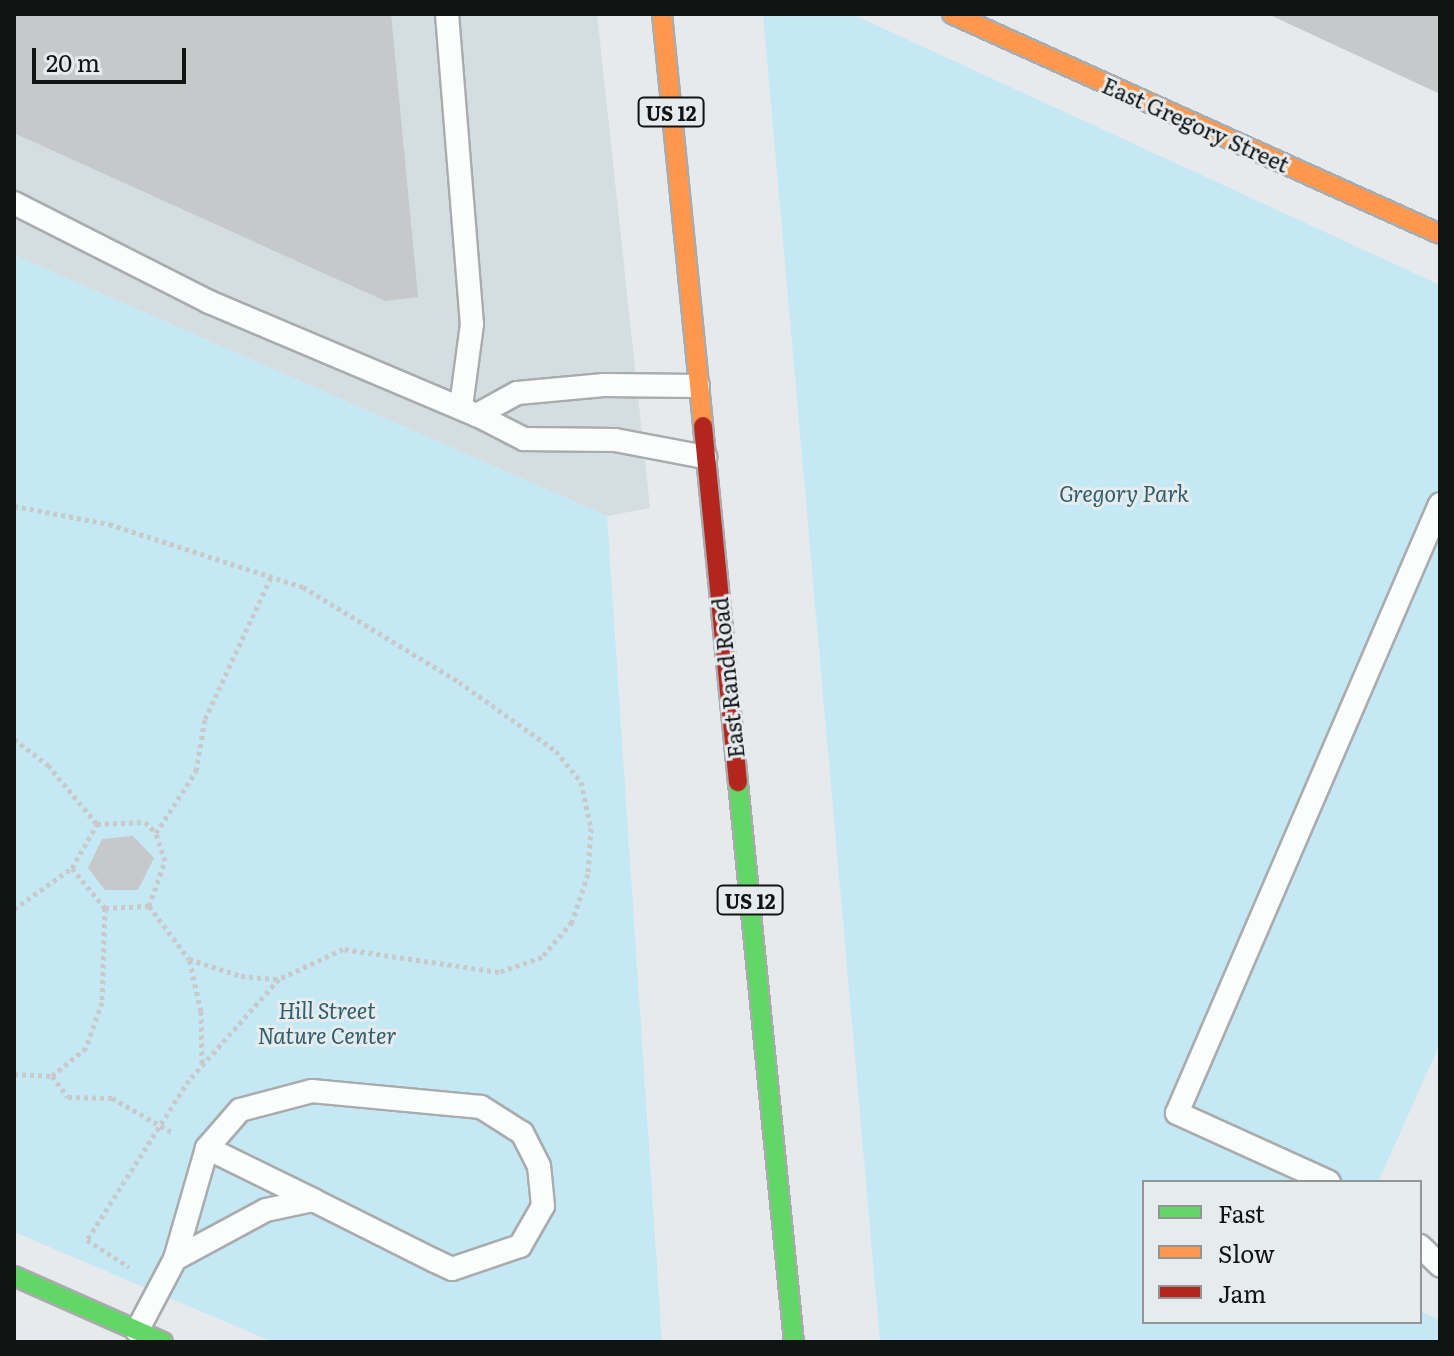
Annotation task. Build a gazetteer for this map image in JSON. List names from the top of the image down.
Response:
{
  "streets": {
    "main road": ["US 12", "East Gregory Street", "East Rand Road"]
  },
  "parks": ["Gregory Park", "Hill Street Nature Center"],
  "legend": ["Fast", "Slow", "Jam"],
  "scale_bar": "20 m"
}
